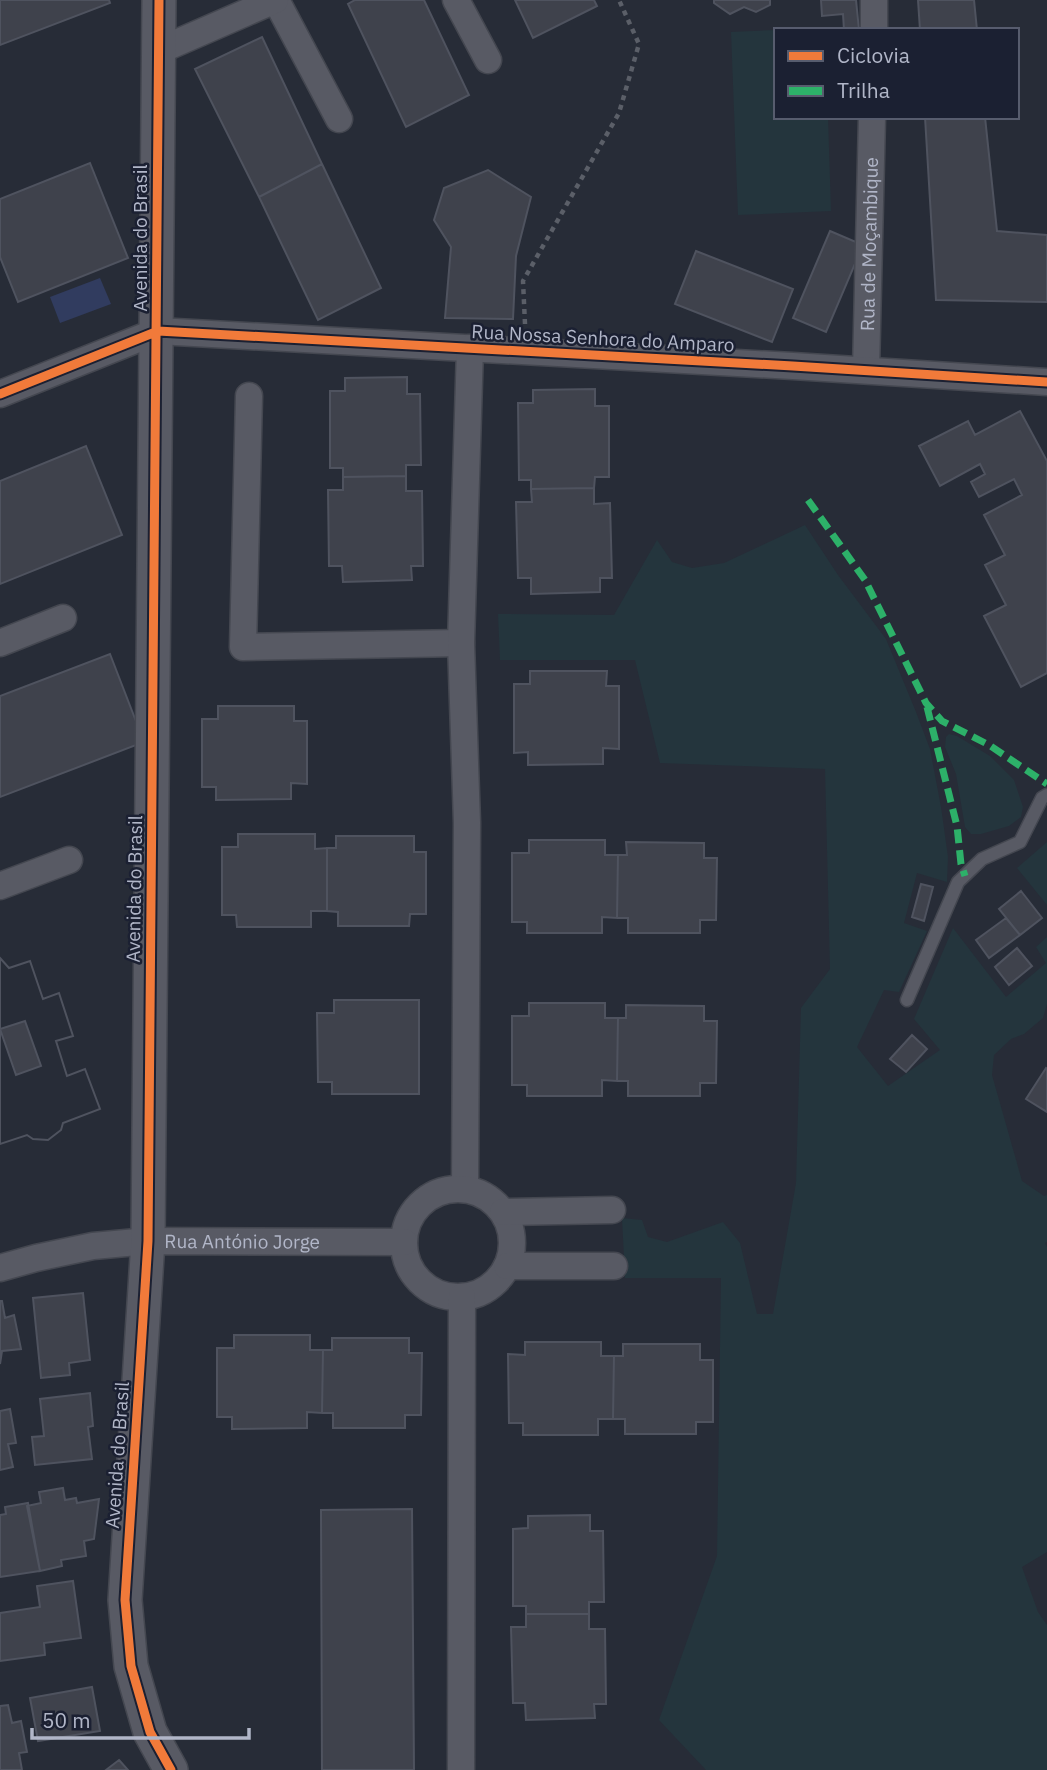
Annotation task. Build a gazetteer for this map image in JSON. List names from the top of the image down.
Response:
{
  "streets": {
    "street": [
      "Avenida do Brasil",
      "Rua de Moçambique",
      "Rua Nossa Senhora do Amparo",
      "Rua António Jorge"
    ]
  },
  "crossings": [
    ["Avenida do Brasil", "Rua Nossa Senhora do Amparo"],
    ["Avenida do Brasil", "Rua António Jorge"],
    ["Rua de Moçambique", "Rua Nossa Senhora do Amparo"]
  ],
  "legend": ["Ciclovia", "Trilha"],
  "scale_bar": "50 m"
}
